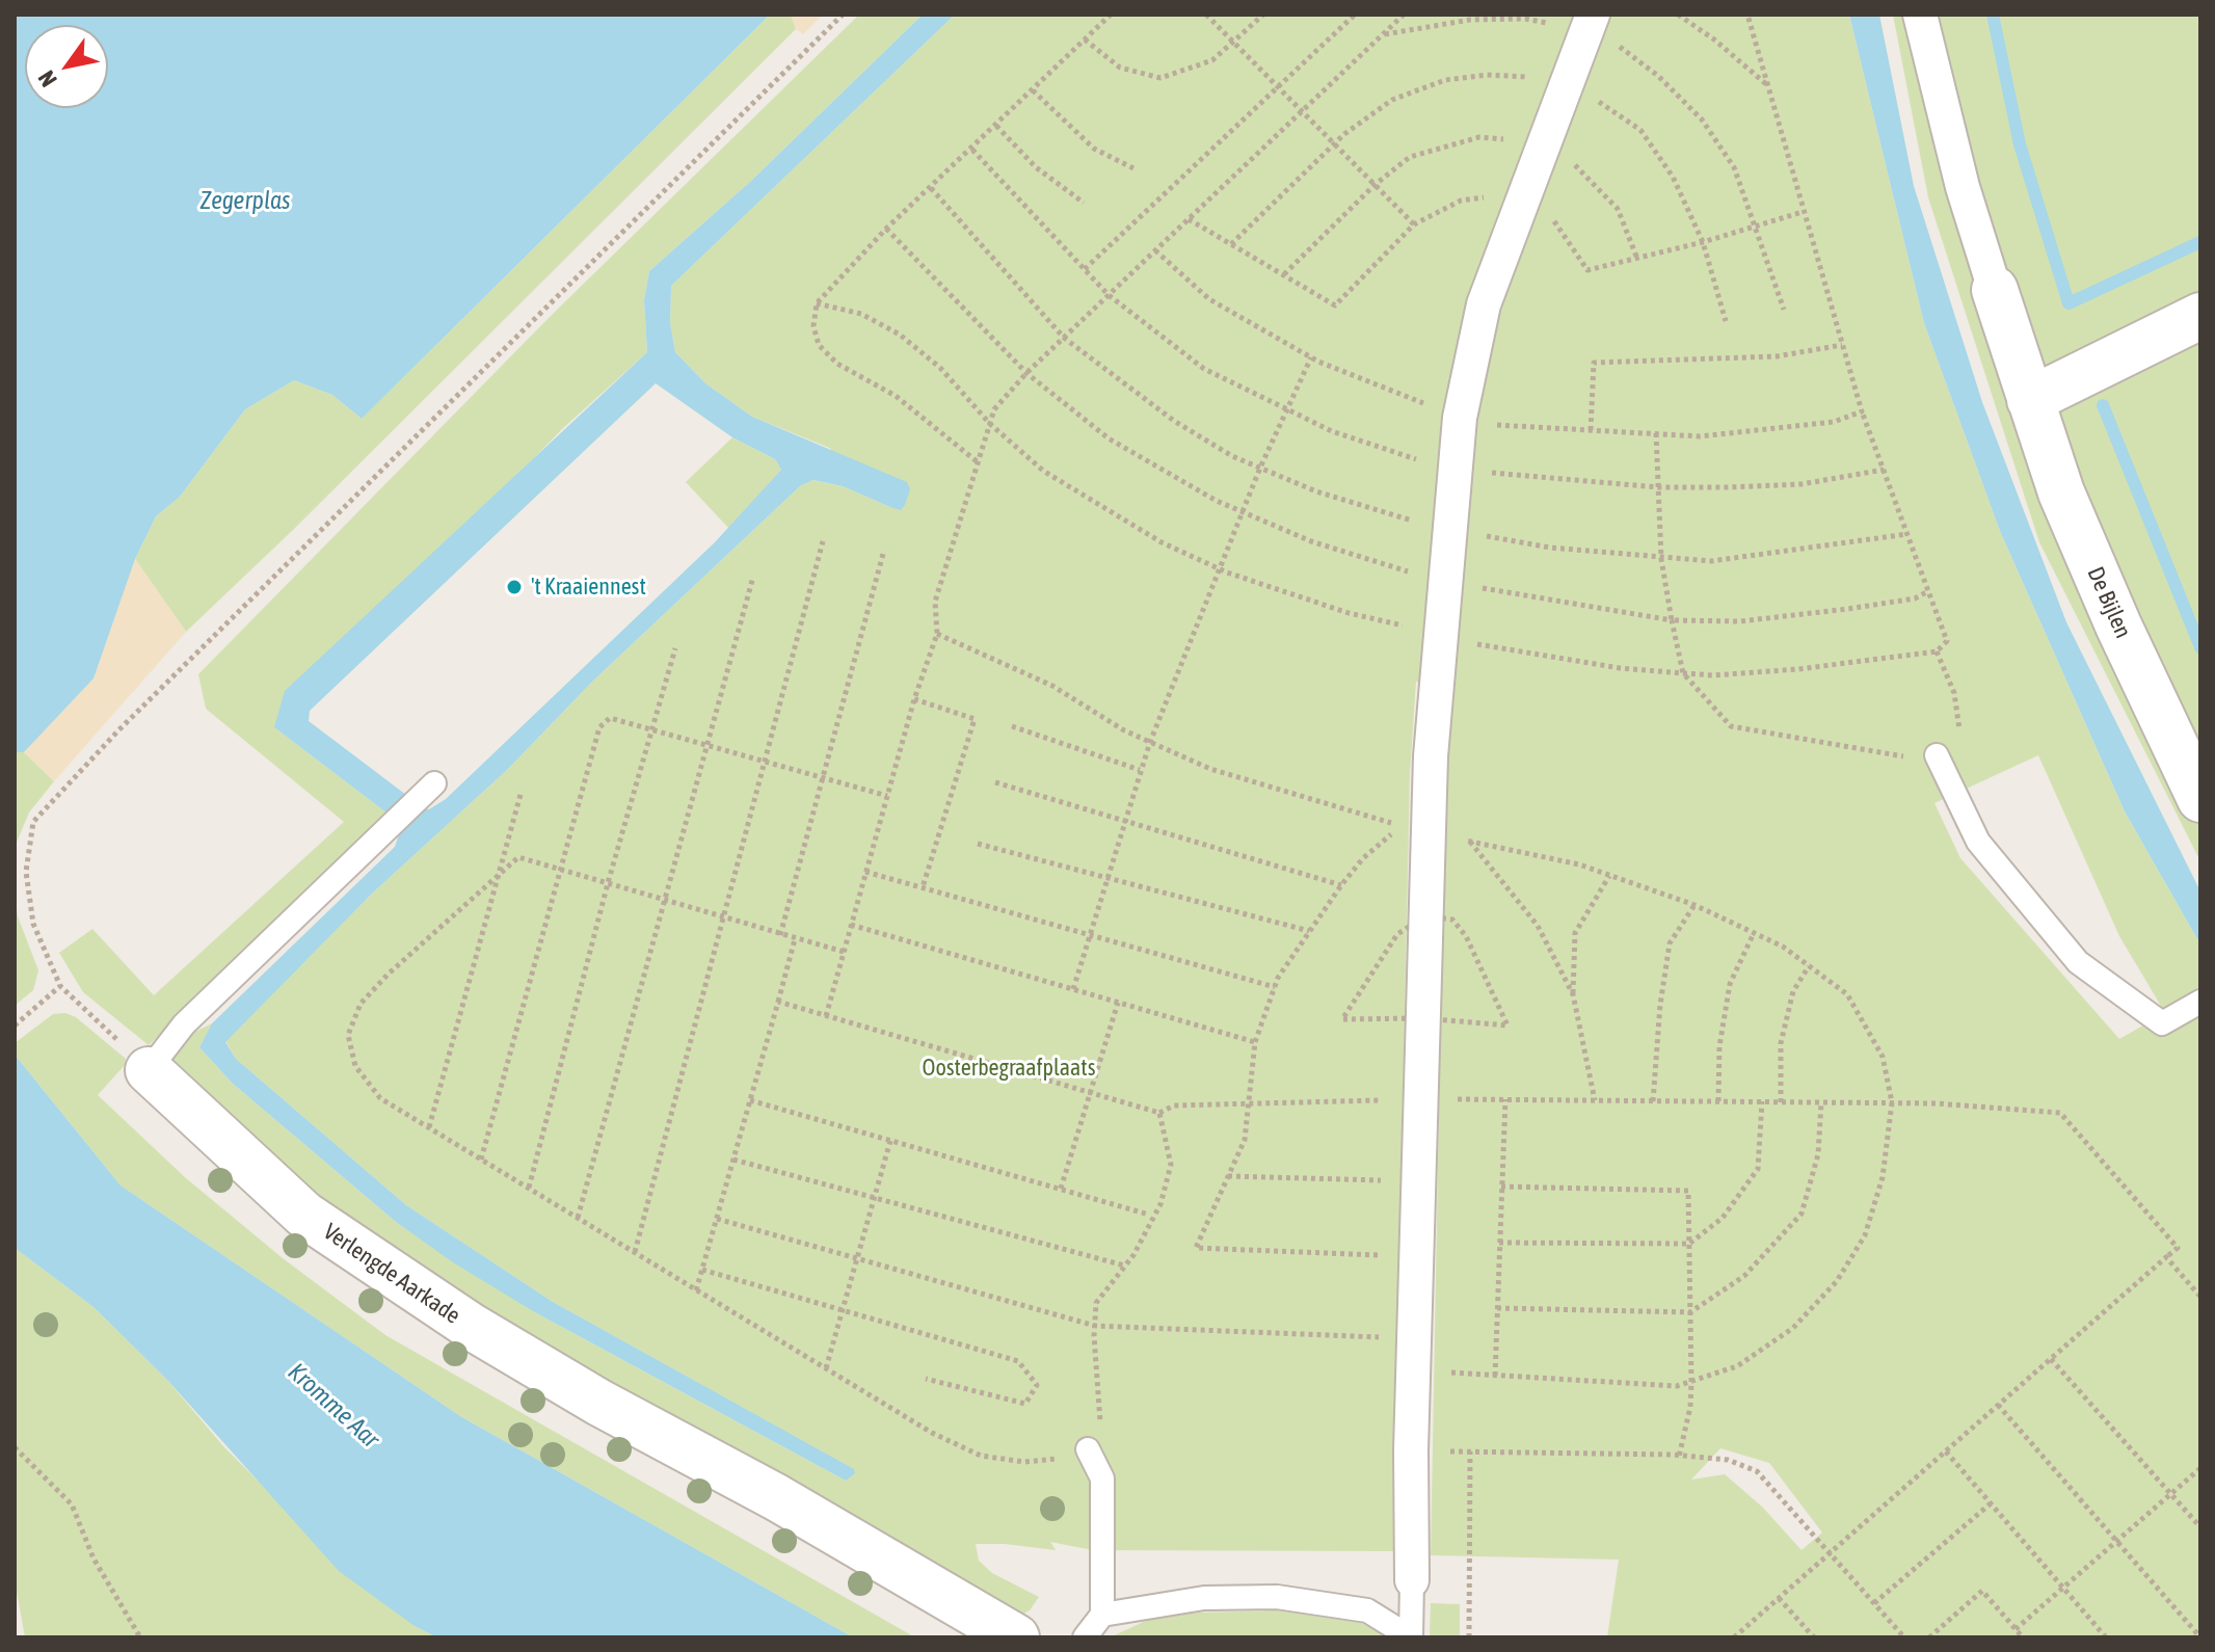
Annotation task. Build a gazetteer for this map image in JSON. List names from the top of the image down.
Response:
{
  "streets": {
    "street": ["De Bijlen", "Verlengde Aarkade"]
  },
  "water": ["Zegerplas", "Kromme Aar"],
  "parks": ["Oosterbegraafplaats"],
  "places": ["'t Kraaiennest"],
  "north": "bottom left"
}
